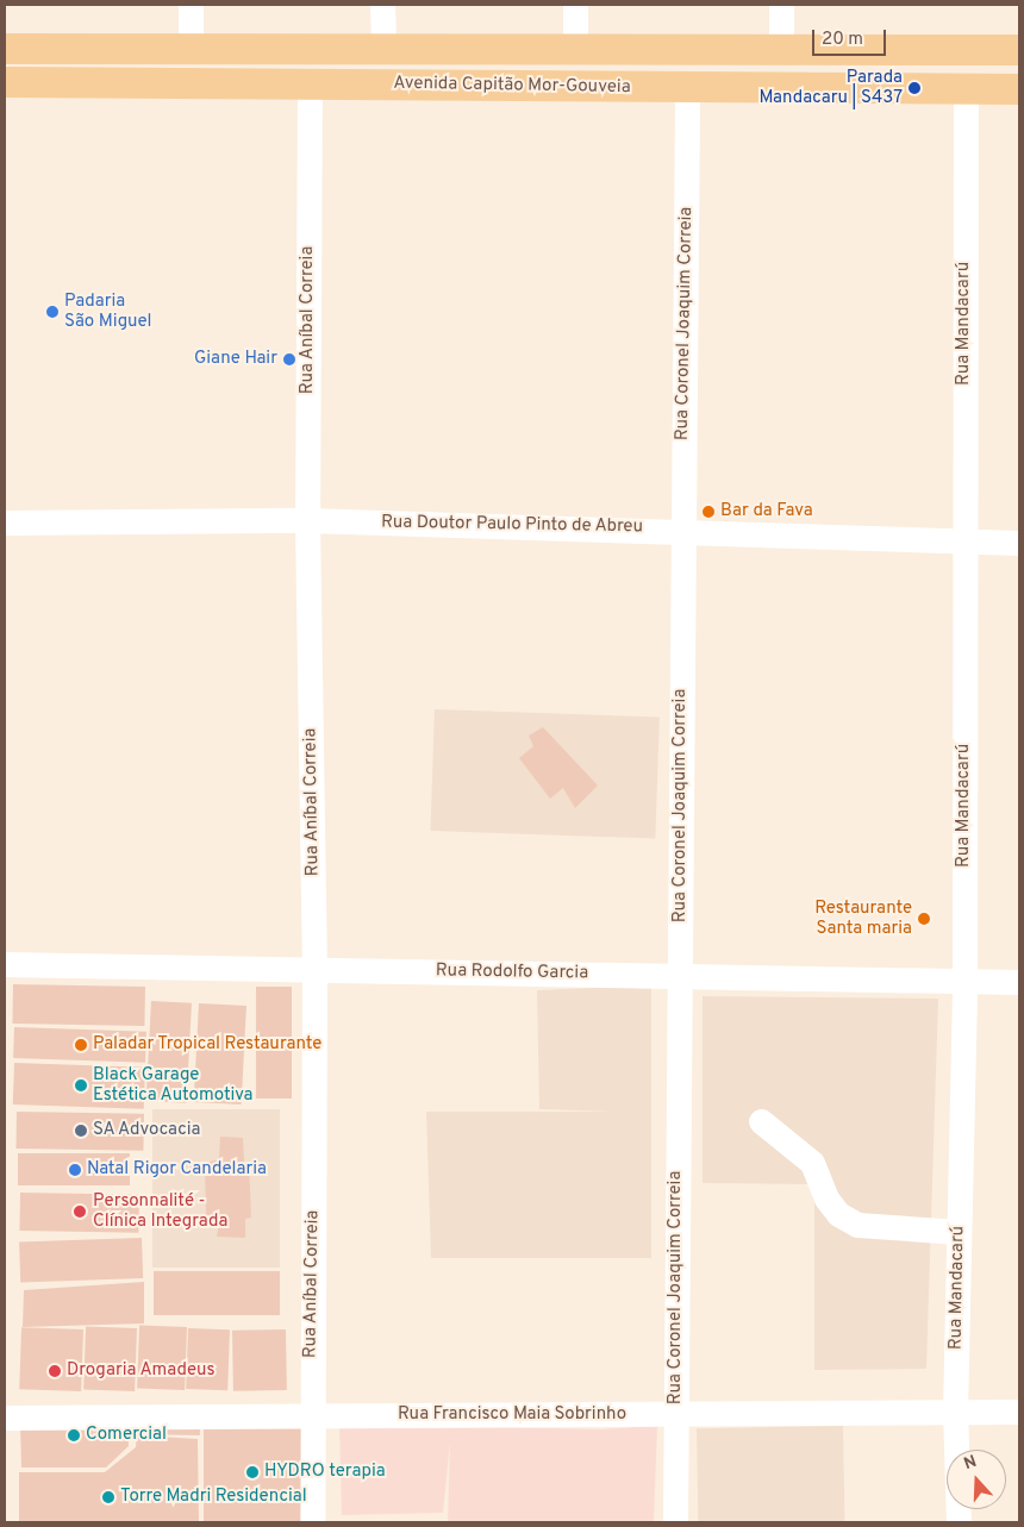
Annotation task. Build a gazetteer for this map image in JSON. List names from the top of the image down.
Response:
{
  "streets": {
    "main road": ["Avenida Capitão Mor-Gouveia"],
    "street": [
      "Rua Aníbal Correia",
      "Rua Coronel Joaquim Correia",
      "Rua Mandacarú",
      "Rua Doutor Paulo Pinto de Abreu",
      "Rua Rodolfo Garcia",
      "Rua Francisco Maia Sobrinho"
    ]
  },
  "crossings": [
    ["Avenida Capitão Mor-Gouveia", "Rua Aníbal Correia"],
    ["Avenida Capitão Mor-Gouveia", "Rua Coronel Joaquim Correia"],
    ["Avenida Capitão Mor-Gouveia", "Rua Mandacarú"],
    ["Rua Aníbal Correia", "Rua Doutor Paulo Pinto de Abreu"],
    ["Rua Aníbal Correia", "Rua Rodolfo Garcia"],
    ["Rua Aníbal Correia", "Rua Francisco Maia Sobrinho"],
    ["Rua Coronel Joaquim Correia", "Rua Doutor Paulo Pinto de Abreu"],
    ["Rua Coronel Joaquim Correia", "Rua Rodolfo Garcia"],
    ["Rua Coronel Joaquim Correia", "Rua Francisco Maia Sobrinho"],
    ["Rua Mandacarú", "Rua Doutor Paulo Pinto de Abreu"],
    ["Rua Mandacarú", "Rua Rodolfo Garcia"],
    ["Rua Mandacarú", "Rua Francisco Maia Sobrinho"]
  ],
  "places": [
    "Parada Mandacaru | S437",
    "Padaria São Miguel",
    "Giane Hair",
    "Bar da Fava",
    "Restaurante Santa maria",
    "Paladar Tropical Restaurante",
    "Black Garage Estética Automotiva",
    "SA Advocacia",
    "Natal Rigor Candelaria",
    "Personnalité - Clínica Integrada",
    "Drogaria Amadeus",
    "Comercial",
    "HYDRO terapia",
    "Torre Madri Residencial"
  ],
  "scale_bar": "20 m",
  "north": "top"
}
